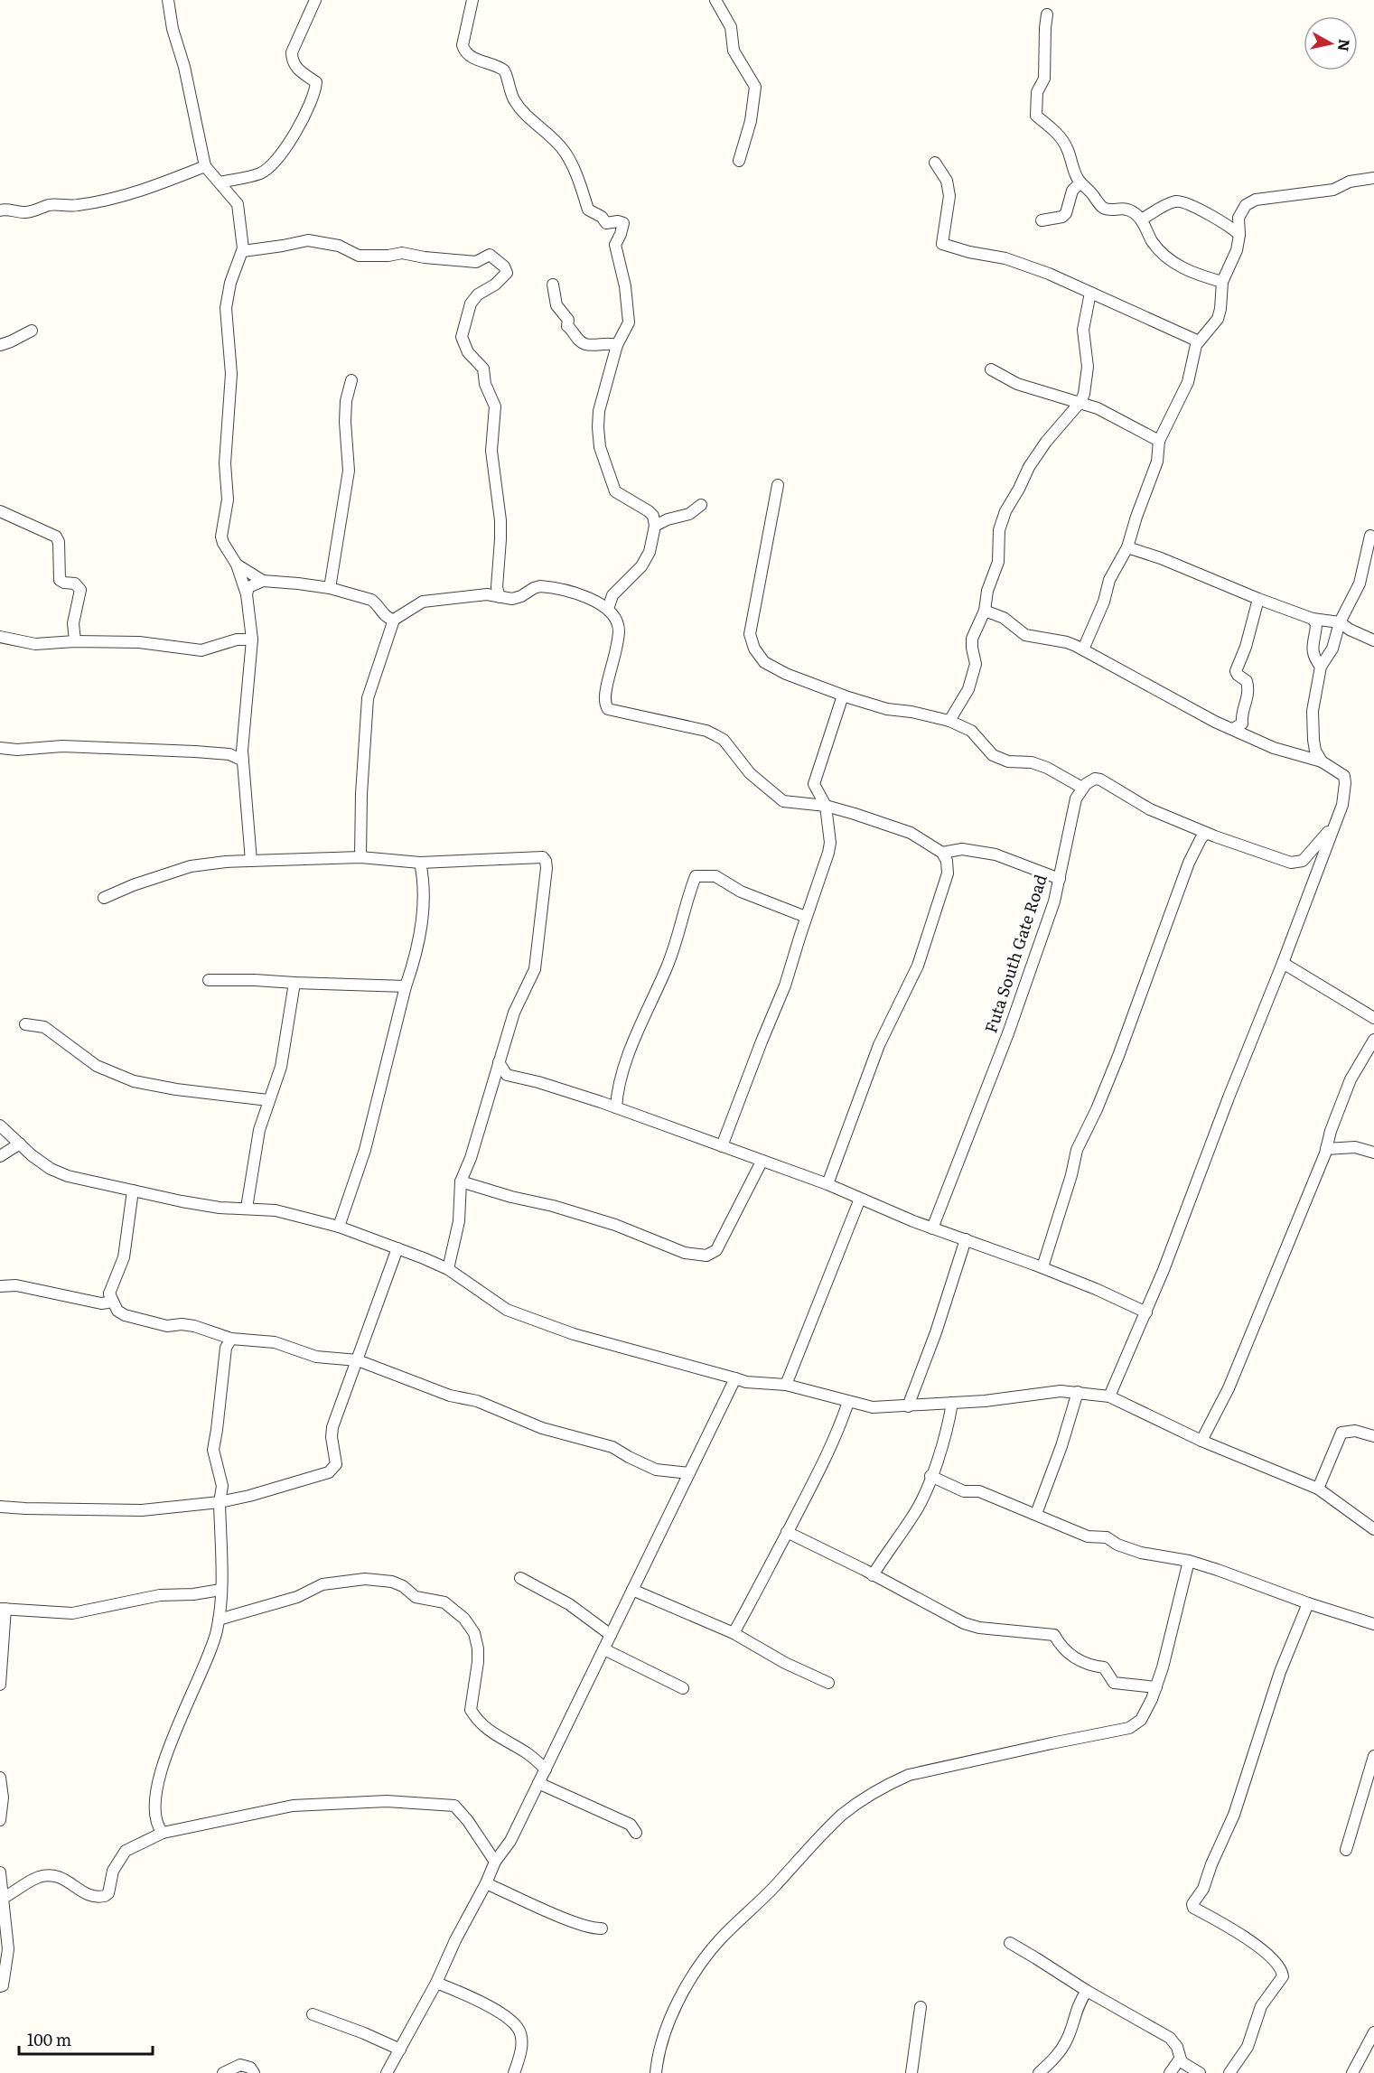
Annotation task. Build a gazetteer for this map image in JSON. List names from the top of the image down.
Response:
{
  "streets": {
    "street": ["Futa South Gate Road"]
  },
  "scale_bar": "100 m",
  "north": "right"
}
